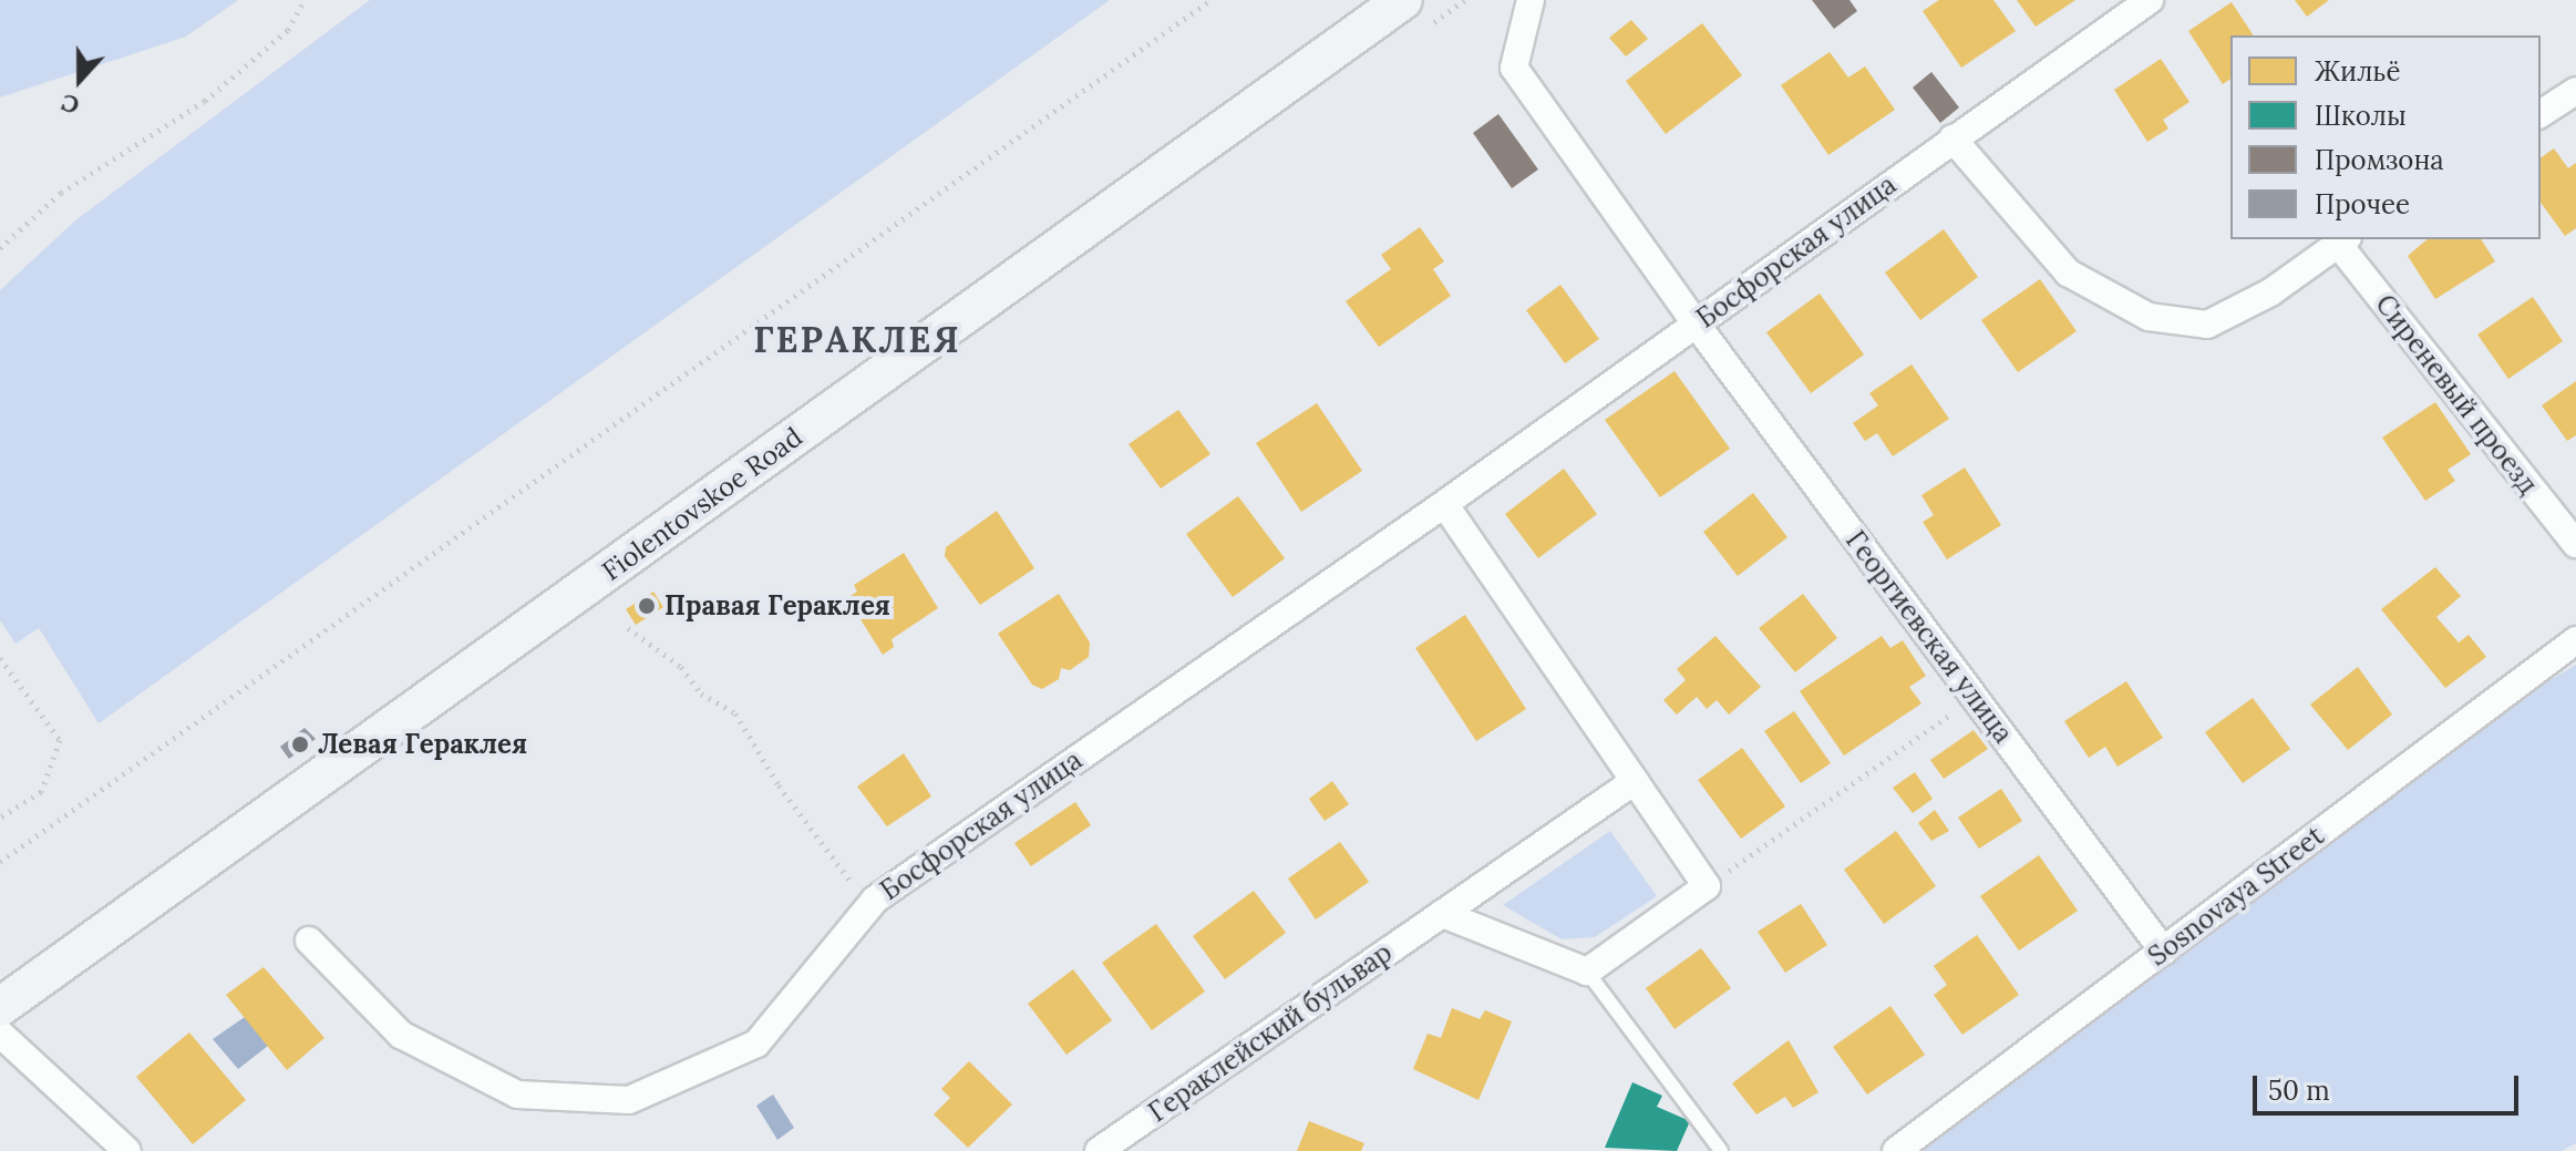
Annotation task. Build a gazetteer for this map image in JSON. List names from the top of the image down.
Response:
{
  "streets": {
    "main road": ["Fiolentovskoe Road"],
    "street": [
      "Босфорская улица",
      "Сиреневый проезд",
      "Георгиевская улица",
      "Sosnovaya Street",
      "Гераклейский бульвар"
    ]
  },
  "crossings": [
    ["Босфорская улица", "Сиреневый проезд"],
    ["Босфорская улица", "Георгиевская улица"],
    ["Георгиевская улица", "Sosnovaya Street"]
  ],
  "districts": ["ГЕРАКЛЕЯ"],
  "places": ["Правая Гераклея", "Левая Гераклея"],
  "legend": [
    "Жильё",
    "Школы",
    "Промзона",
    "Прочее"
  ],
  "scale_bar": "50 m",
  "north": "bottom"
}
